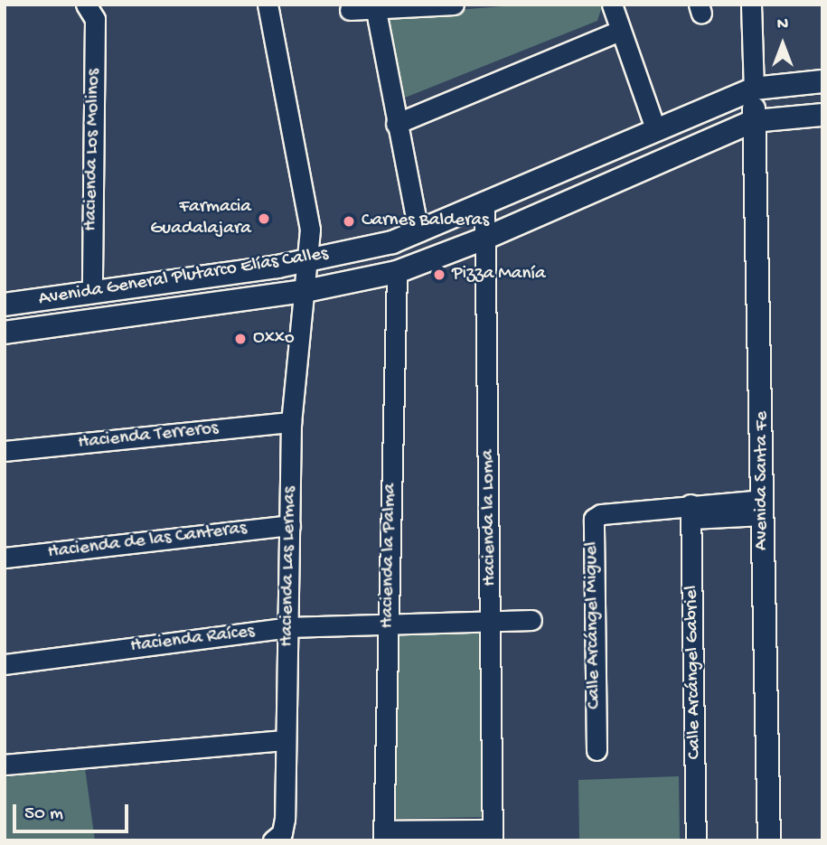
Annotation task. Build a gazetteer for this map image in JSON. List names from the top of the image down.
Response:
{
  "streets": {
    "street": [
      "Hacienda Los Molinos",
      "Avenida General Plutarco Elías Calles",
      "Hacienda Terreros",
      "Avenida Santa Fe",
      "Hacienda la Loma",
      "Hacienda de las Canteras",
      "Hacienda la Palma",
      "Hacienda Las Lermas",
      "Calle Arcángel Miguel",
      "Hacienda Raíces",
      "Calle Arcángel Gabriel"
    ]
  },
  "crossings": [
    ["Hacienda Los Molinos", "Avenida General Plutarco Elías Calles"],
    ["Avenida General Plutarco Elías Calles", "Avenida Santa Fe"],
    ["Avenida General Plutarco Elías Calles", "Hacienda la Loma"],
    ["Avenida General Plutarco Elías Calles", "Hacienda la Palma"],
    ["Avenida General Plutarco Elías Calles", "Hacienda Las Lermas"],
    ["Hacienda Terreros", "Hacienda Las Lermas"],
    ["Avenida Santa Fe", "Calle Arcángel Miguel"],
    ["Hacienda la Loma", "Hacienda la Palma"],
    ["Hacienda la Loma", "Hacienda Raíces"],
    ["Hacienda de las Canteras", "Hacienda Las Lermas"],
    ["Hacienda la Palma", "Hacienda Raíces"],
    ["Hacienda Las Lermas", "Hacienda Raíces"],
    ["Calle Arcángel Miguel", "Calle Arcángel Gabriel"]
  ],
  "places": [
    "Farmacia Guadalajara",
    "Carnes Balderas",
    "Pizza Manía",
    "Oxxo"
  ],
  "scale_bar": "50 m",
  "north": "top"
}
